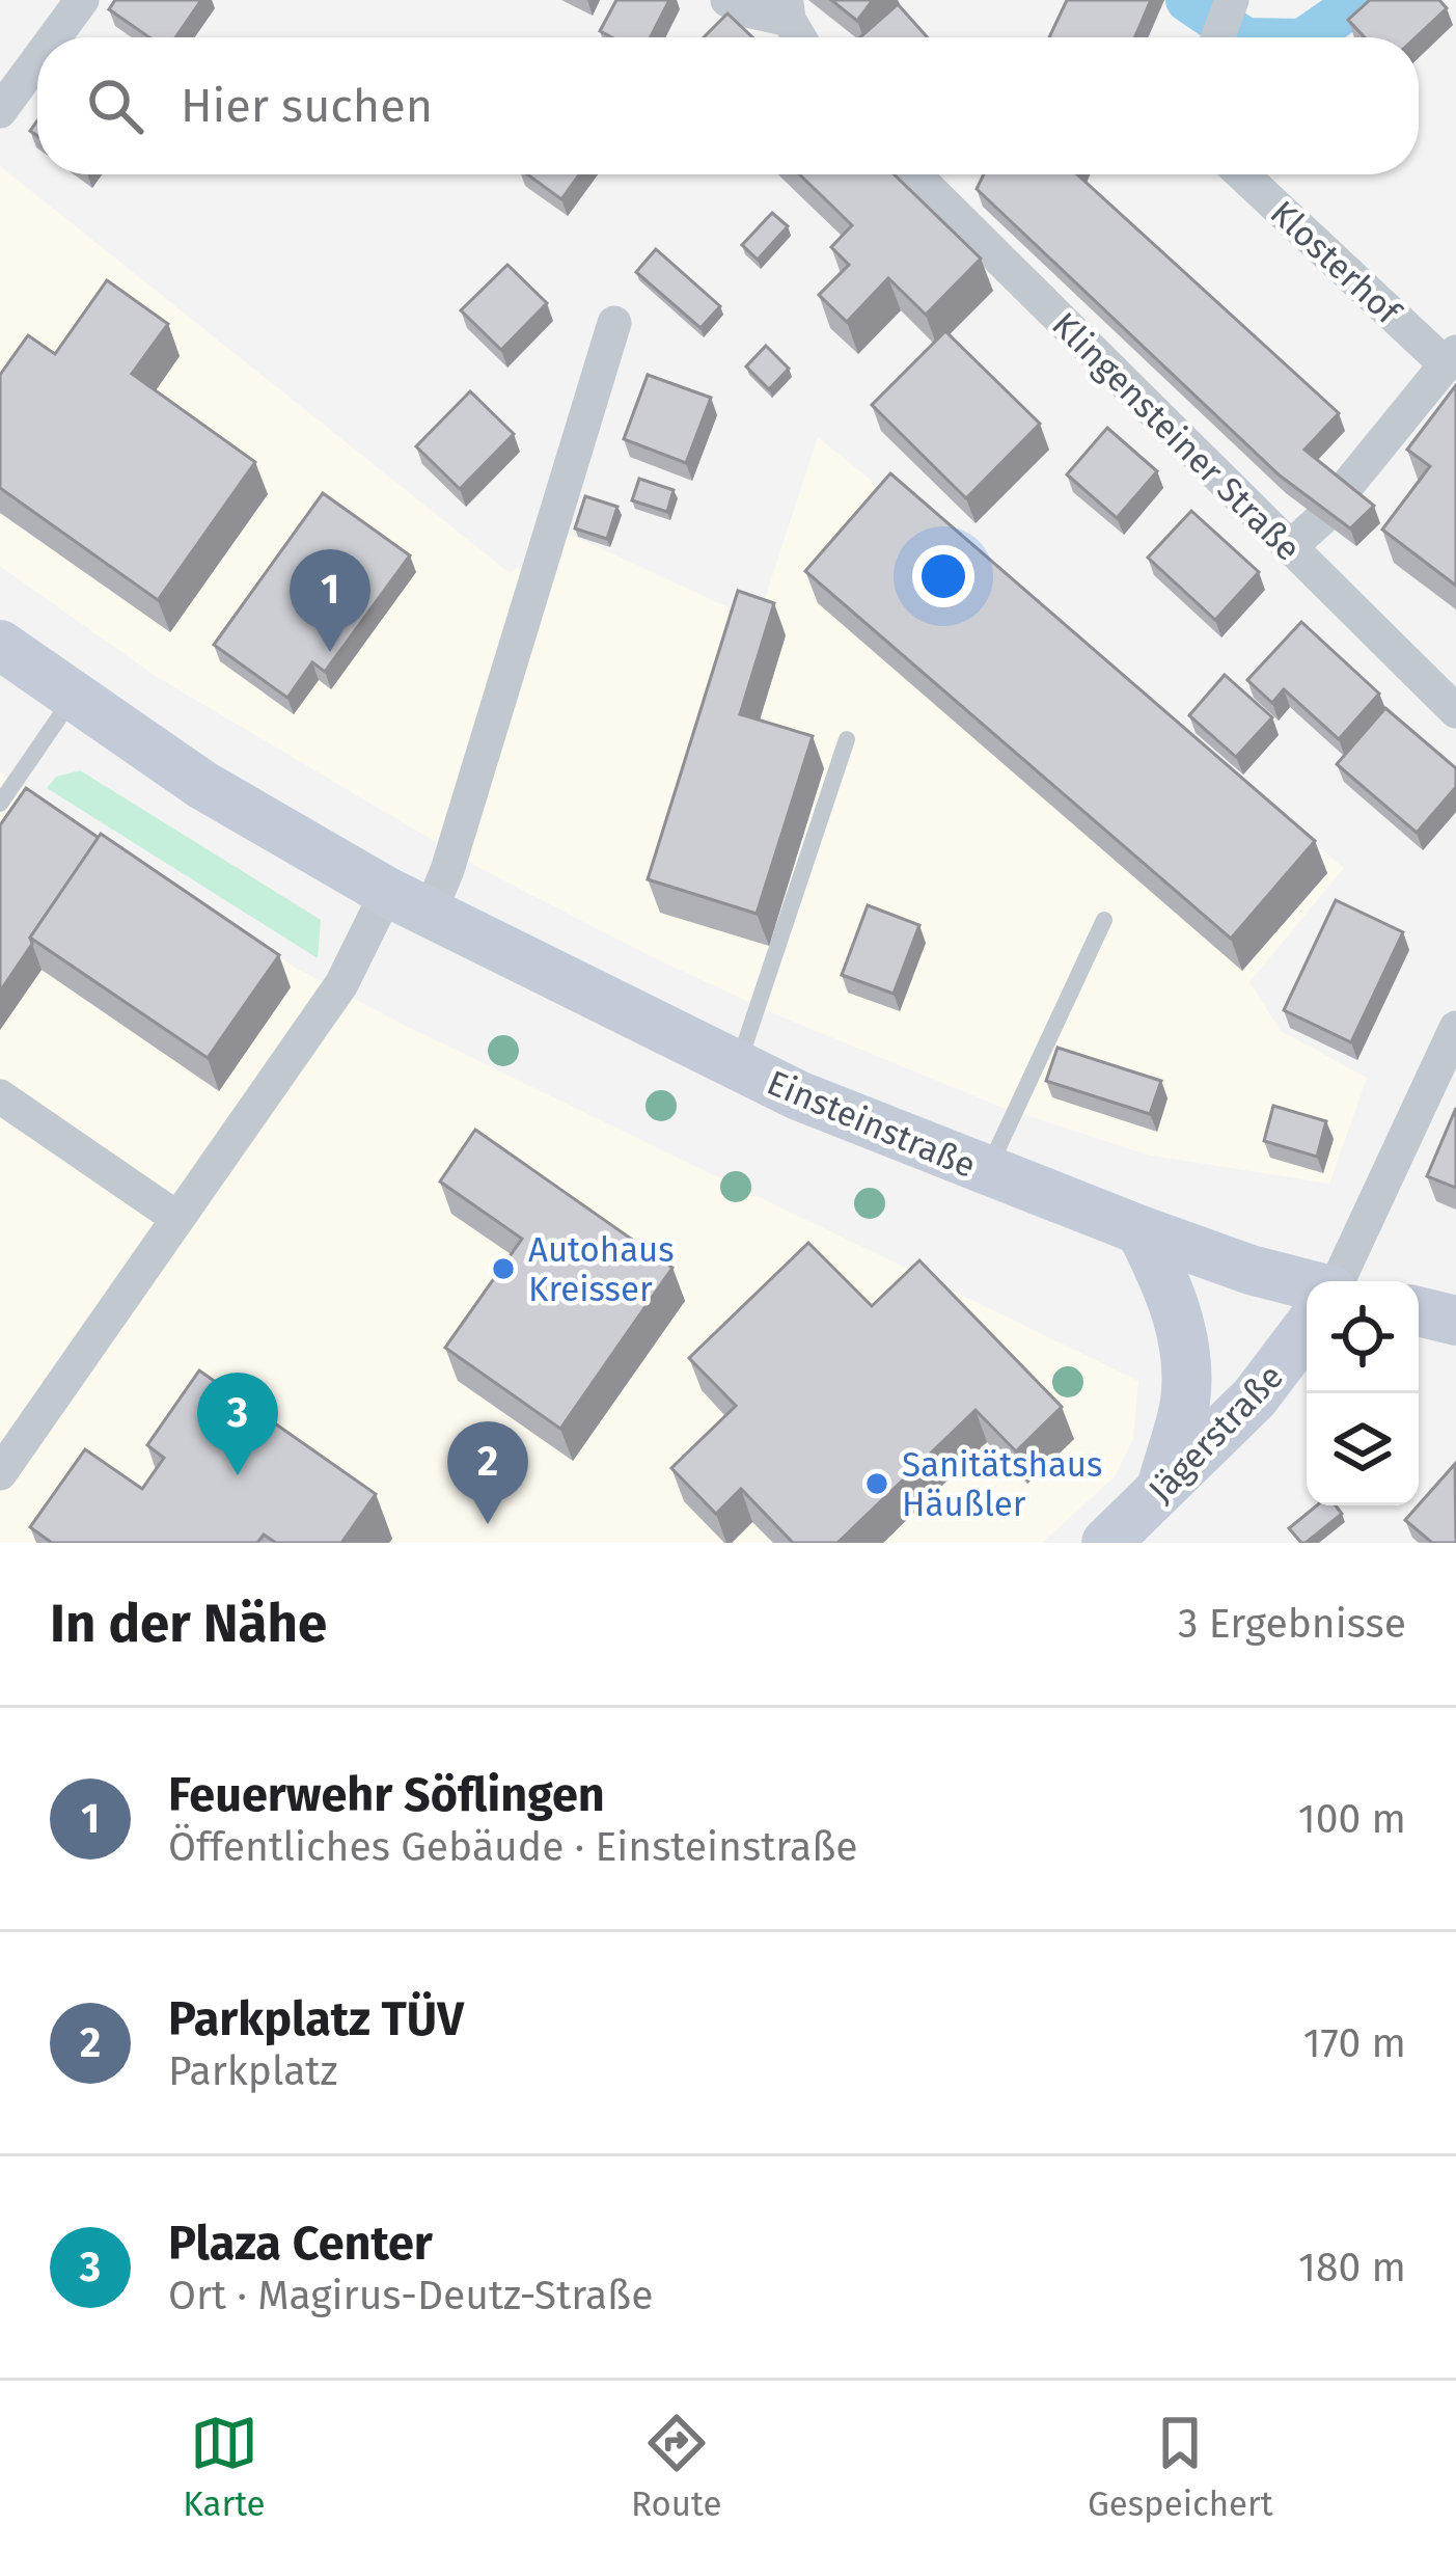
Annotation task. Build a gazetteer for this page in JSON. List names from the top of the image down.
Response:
{
  "streets": {
    "street": [
      "Klosterhof",
      "Klingensteiner Straße",
      "Einsteinstraße",
      "Jägerstraße"
    ]
  },
  "crossings": [
    ["Klosterhof", "Klingensteiner Straße"]
  ],
  "places": ["Autohaus Kreisser", "Sanitätshaus Häußler"],
  "page": {
    "search": "Hier suchen",
    "pins": ["1", "3", "2"],
    "heading": ["In der Nähe", "3 Ergebnisse"],
    "list": [
      {
        "mark": "1",
        "name": "Feuerwehr Söflingen",
        "note": "Öffentliches Gebäude · Einsteinstraße",
        "value": "100 m"
      },
      {
        "mark": "2",
        "name": "Parkplatz TÜV",
        "note": "Parkplatz",
        "value": "170 m"
      },
      {
        "mark": "3",
        "name": "Plaza Center",
        "note": "Ort · Magirus-Deutz-Straße",
        "value": "180 m"
      }
    ],
    "nav": ["Karte", "Route", "Gespeichert"]
  }
}
